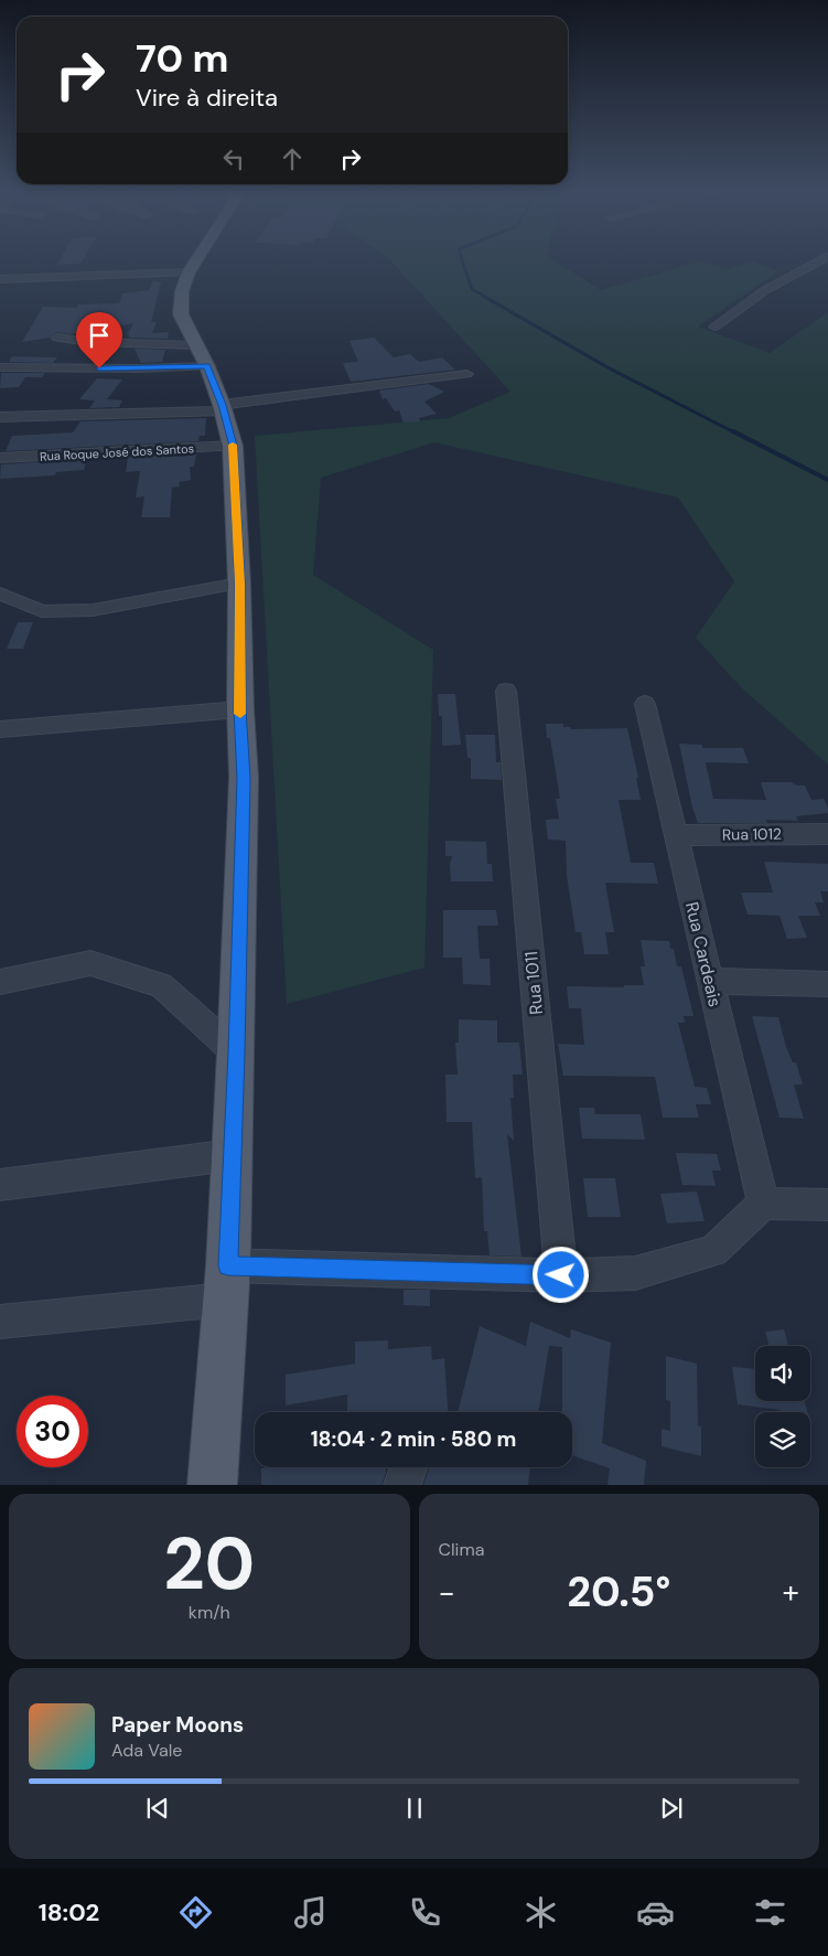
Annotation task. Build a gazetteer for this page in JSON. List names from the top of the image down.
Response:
{
  "streets": {
    "street": [
      "Rua Roque José dos Santos",
      "Rua 1012",
      "Rua Cardeais",
      "Rua 1011"
    ]
  },
  "crossings": [
    ["Rua 1012", "Rua Cardeais"]
  ],
  "page": {
    "turn": ["70 m", "Vire à direita"],
    "limit": "30",
    "trip": "18:04 · 2 min · 580 m",
    "tile": [
      ["20", "km/h"],
      "Clima"
    ],
    "heat": ["−", "20.5°", "+"],
    "song": ["Paper Moons", "Ada Vale"],
    "tabs": "18:02"
  }
}
